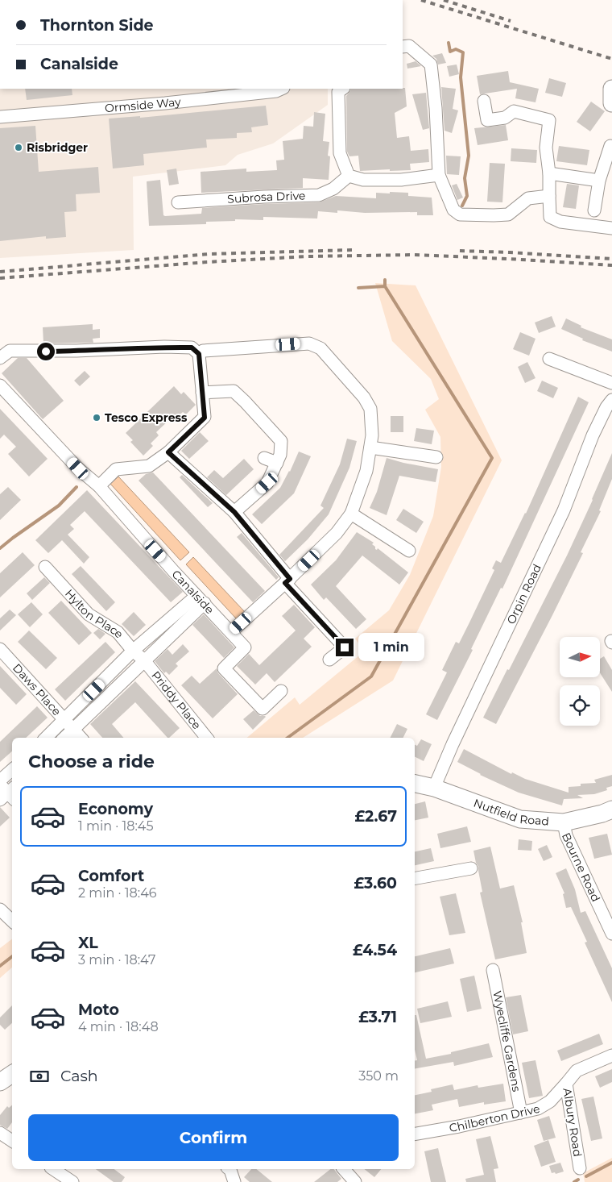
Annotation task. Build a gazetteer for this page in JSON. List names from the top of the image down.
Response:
{
  "streets": {
    "street": [
      "Ormside Way",
      "Subrosa Drive",
      "Canalside",
      "Orpin Road",
      "Hylton Place",
      "Daws Place",
      "Priddy Place",
      "Nutfield Road",
      "Bourne Road",
      "Wyecliffe Gardens",
      "Chilberton Drive",
      "Albury Road"
    ]
  },
  "crossings": [
    ["Orpin Road", "Nutfield Road"],
    ["Hylton Place", "Priddy Place"],
    ["Nutfield Road", "Bourne Road"],
    ["Wyecliffe Gardens", "Chilberton Drive"],
    ["Chilberton Drive", "Albury Road"]
  ],
  "places": ["Risbridger", "Tesco Express"],
  "north": "right",
  "page": {
    "banner": ["Thornton Side", "Canalside"],
    "bubble": "1 min",
    "heading": "Choose a ride",
    "list": [
      {
        "name": "Economy",
        "note": "1 min · 18:45",
        "value": "£2.67"
      },
      {
        "name": "Comfort",
        "note": "2 min · 18:46",
        "value": "£3.60"
      },
      {
        "name": "XL",
        "note": "3 min · 18:47",
        "value": "£4.54"
      },
      {
        "name": "Moto",
        "note": "4 min · 18:48",
        "value": "£3.71"
      }
    ],
    "pay": ["Cash", "350 m"],
    "buttons": "Confirm"
  }
}
